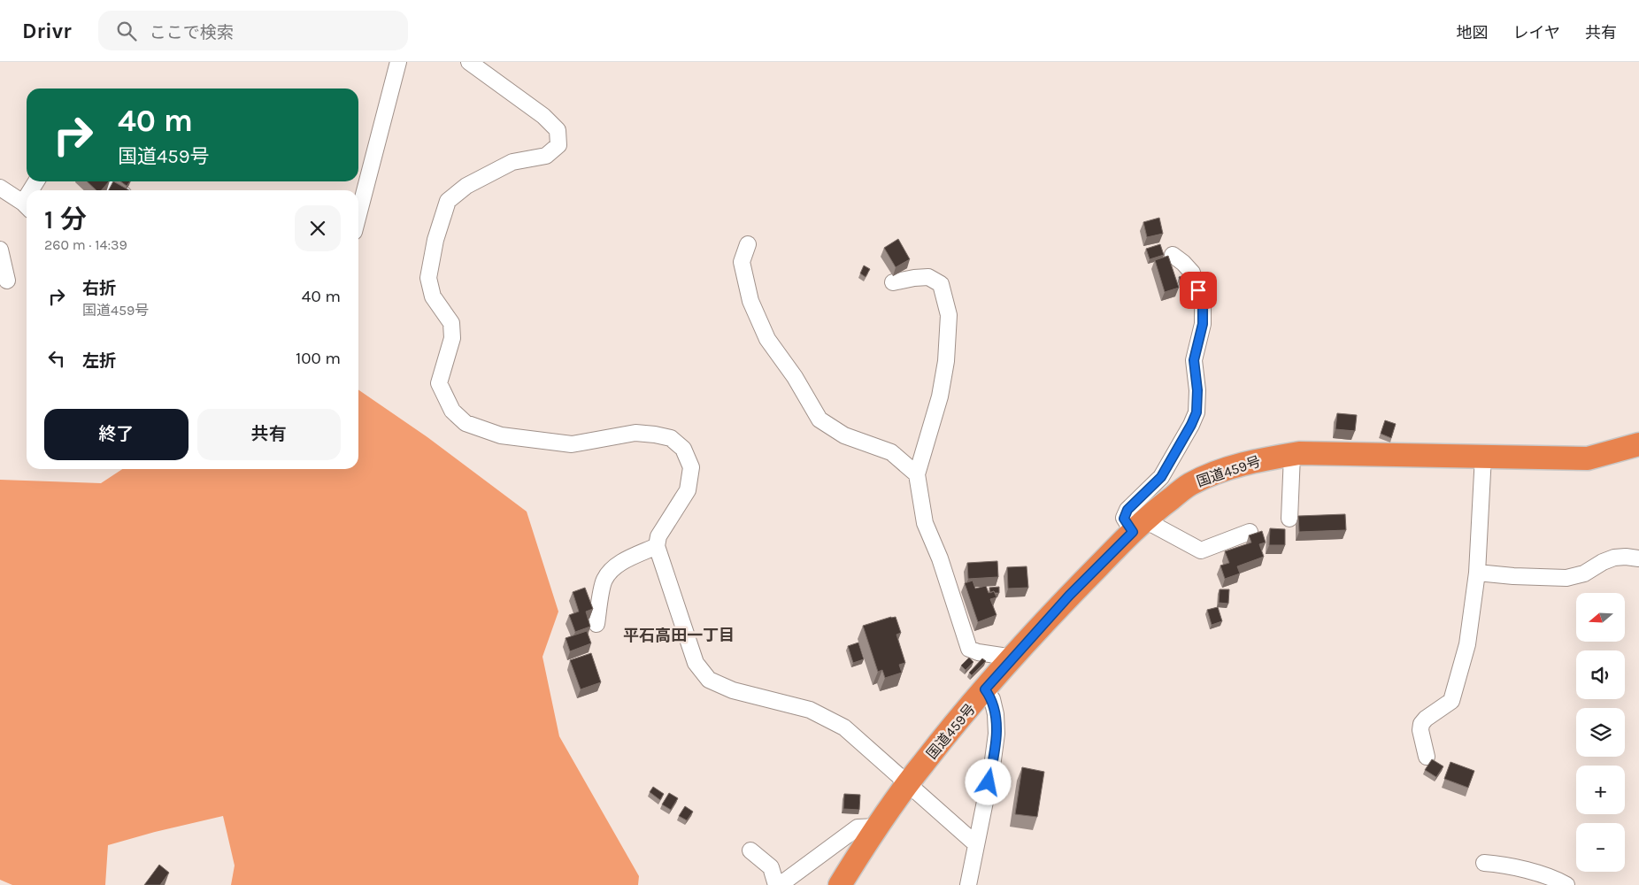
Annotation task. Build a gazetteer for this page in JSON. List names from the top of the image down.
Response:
{
  "streets": {
    "highway": ["国道459号"]
  },
  "districts": ["平石高田一丁目"],
  "north": "left",
  "page": {
    "header": "Drivr",
    "search": "ここで検索",
    "nav": ["地図", "レイヤ", "共有"],
    "turn": ["40 m", "国道459号"],
    "heading": ["1 分", "260 m · 14:39"],
    "list": [
      {
        "name": "右折",
        "note": "国道459号",
        "value": "40 m"
      },
      {
        "name": "左折",
        "value": "100 m"
      }
    ],
    "buttons": ["終了", "共有"],
    "map_buttons": ["+", "−"]
  }
}
